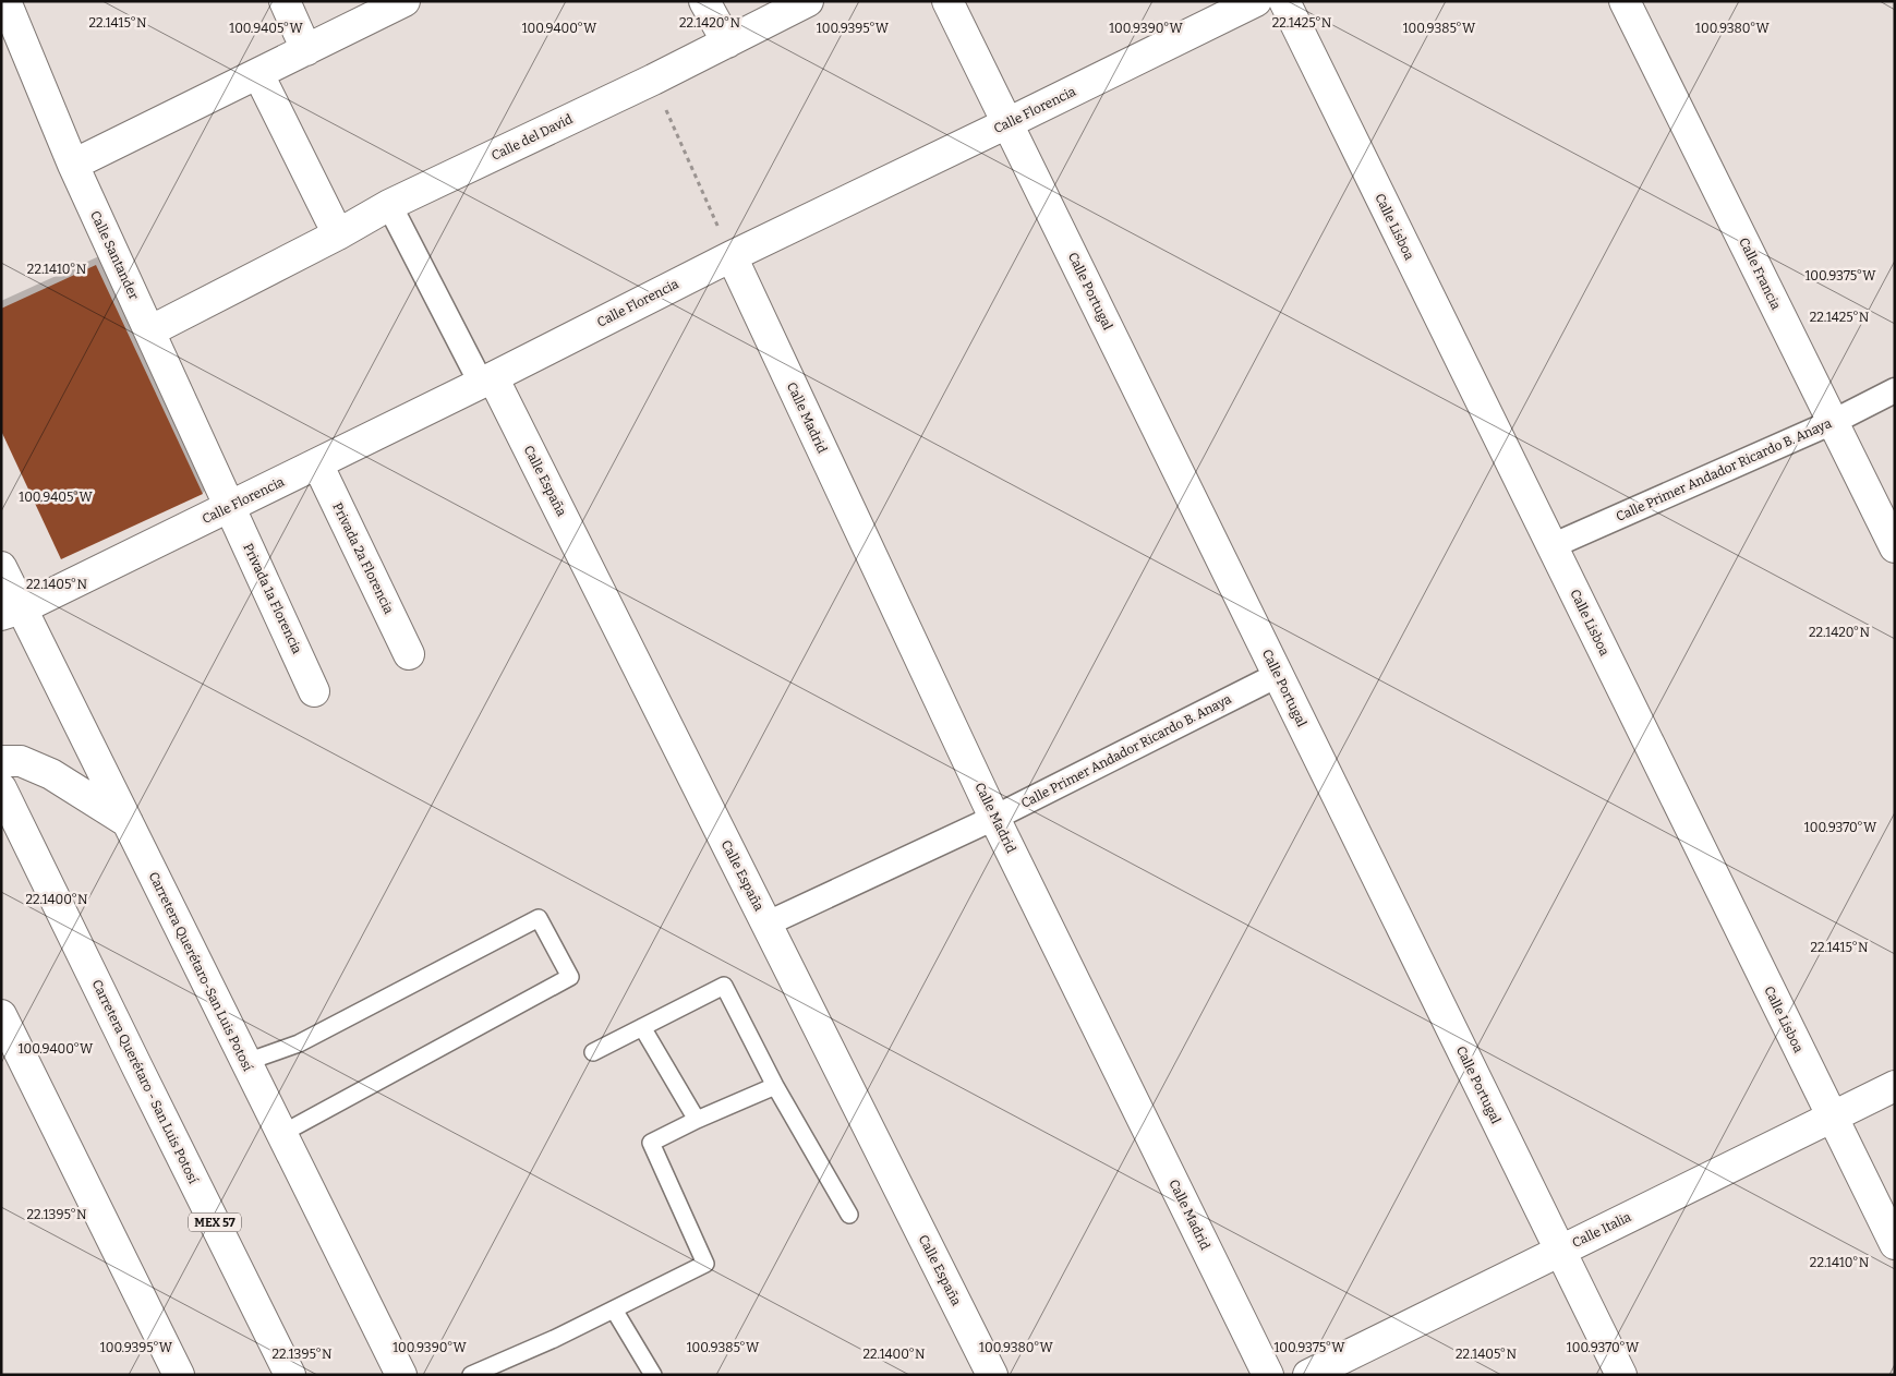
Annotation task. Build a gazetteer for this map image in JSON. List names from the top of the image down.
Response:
{
  "streets": {
    "main road": [
      "Calle Florencia",
      "Calle del David",
      "Calle Lisboa",
      "Calle Santander",
      "Calle Francia",
      "Calle Portugal",
      "Calle Madrid",
      "Calle España",
      "Privada 2a Florencia",
      "Privada 1a Florencia",
      "Carretera Querétaro-San Luis Potosí",
      "Carretera Querétaro - San Luis Potosí",
      "MEX 57",
      "Calle Italia"
    ],
    "street": ["Calle Primer Andador Ricardo B. Anaya"]
  },
  "crossings": [
    ["Calle Florencia", "Calle Santander"],
    ["Calle Florencia", "Calle Portugal"],
    ["Calle Florencia", "Calle Madrid"],
    ["Calle Florencia", "Calle España"],
    ["Calle Florencia", "Privada 2a Florencia"],
    ["Calle Florencia", "Privada 1a Florencia"],
    ["Calle Florencia", "Carretera Querétaro-San Luis Potosí"],
    ["Calle del David", "Calle Santander"],
    ["Calle Lisboa", "Calle Primer Andador Ricardo B. Anaya"],
    ["Calle Lisboa", "Calle Italia"],
    ["Calle Santander", "Privada 1a Florencia"],
    ["Calle Francia", "Calle Primer Andador Ricardo B. Anaya"],
    ["Calle Portugal", "Calle Primer Andador Ricardo B. Anaya"],
    ["Calle Portugal", "Calle Italia"],
    ["Calle Madrid", "Calle Primer Andador Ricardo B. Anaya"],
    ["Calle Primer Andador Ricardo B. Anaya", "Calle España"]
  ],
  "coordinates": [
    "22.1415°N",
    "22.1420°N",
    "22.1425°N",
    "100.9405°W",
    "100.9400°W",
    "100.9395°W",
    "100.9390°W",
    "100.9385°W",
    "100.9380°W",
    "22.1410°N",
    "100.9375°W",
    "22.1405°N",
    "100.9370°W",
    "22.1400°N",
    "22.1395°N"
  ]
}
